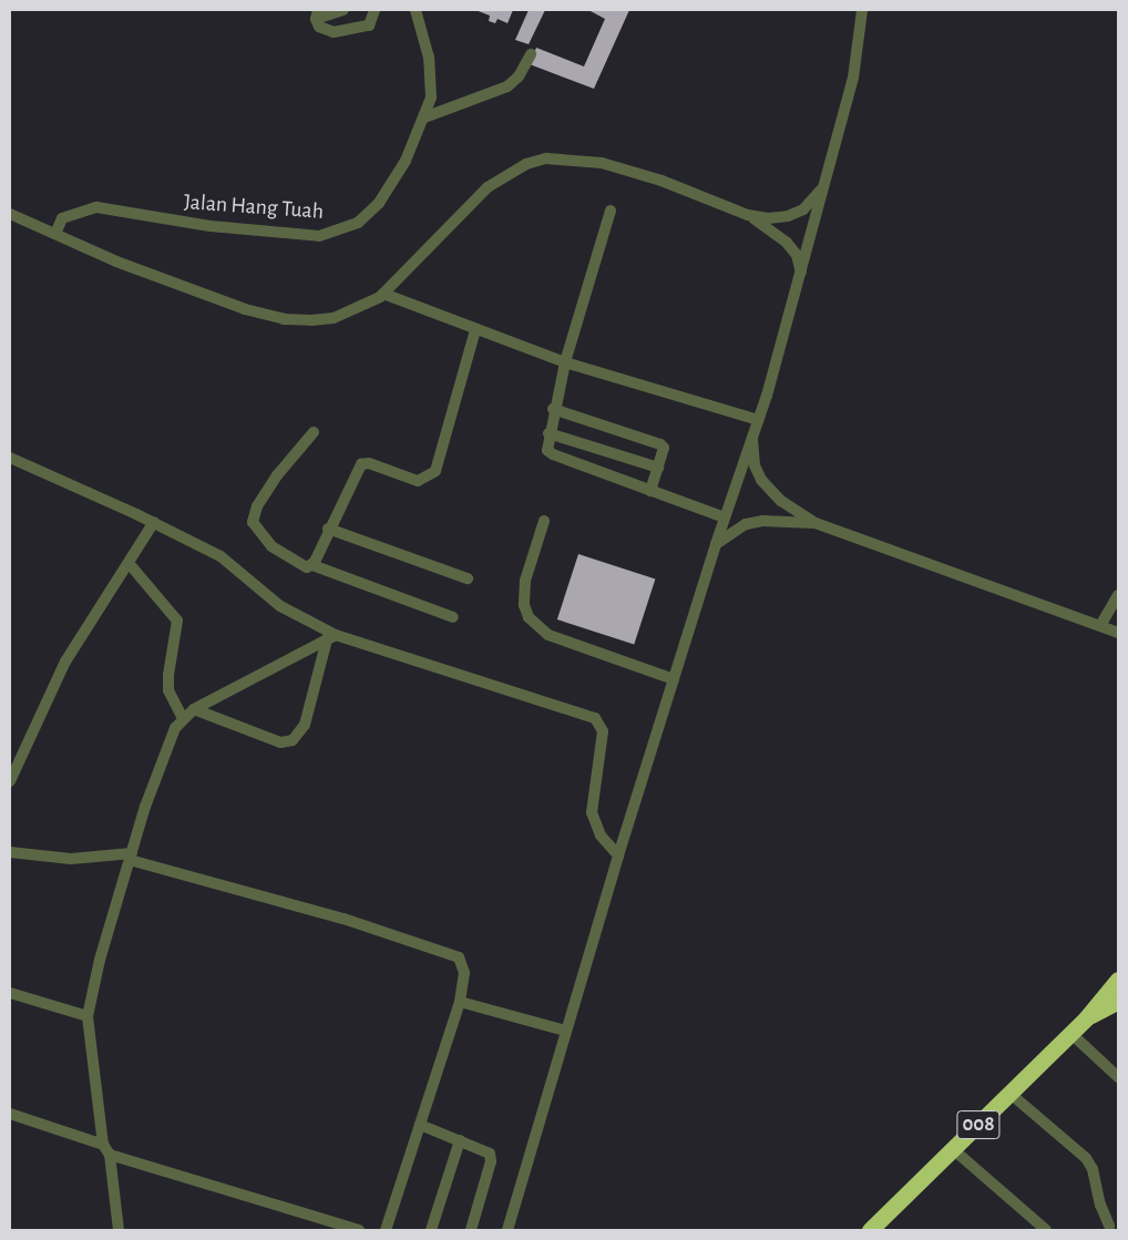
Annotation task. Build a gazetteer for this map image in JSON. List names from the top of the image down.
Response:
{
  "streets": {
    "highway": ["008"],
    "street": ["Jalan Hang Tuah"]
  }
}
